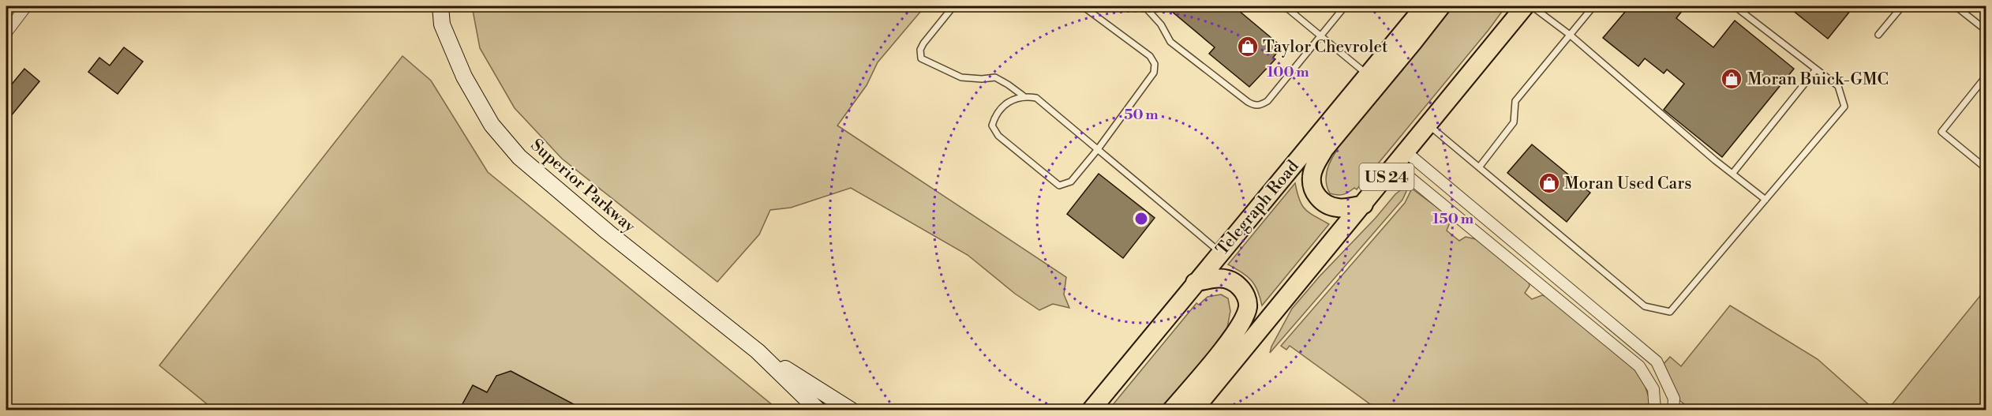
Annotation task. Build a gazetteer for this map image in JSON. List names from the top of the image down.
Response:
{
  "streets": {
    "main road": ["US 24", "Superior Parkway", "Telegraph Road"]
  },
  "places": {
    "shop": ["Taylor Chevrolet", "Moran Buick-GMC", "Moran Used Cars"]
  },
  "rings": ["100 m", "50 m", "150 m"]
}
